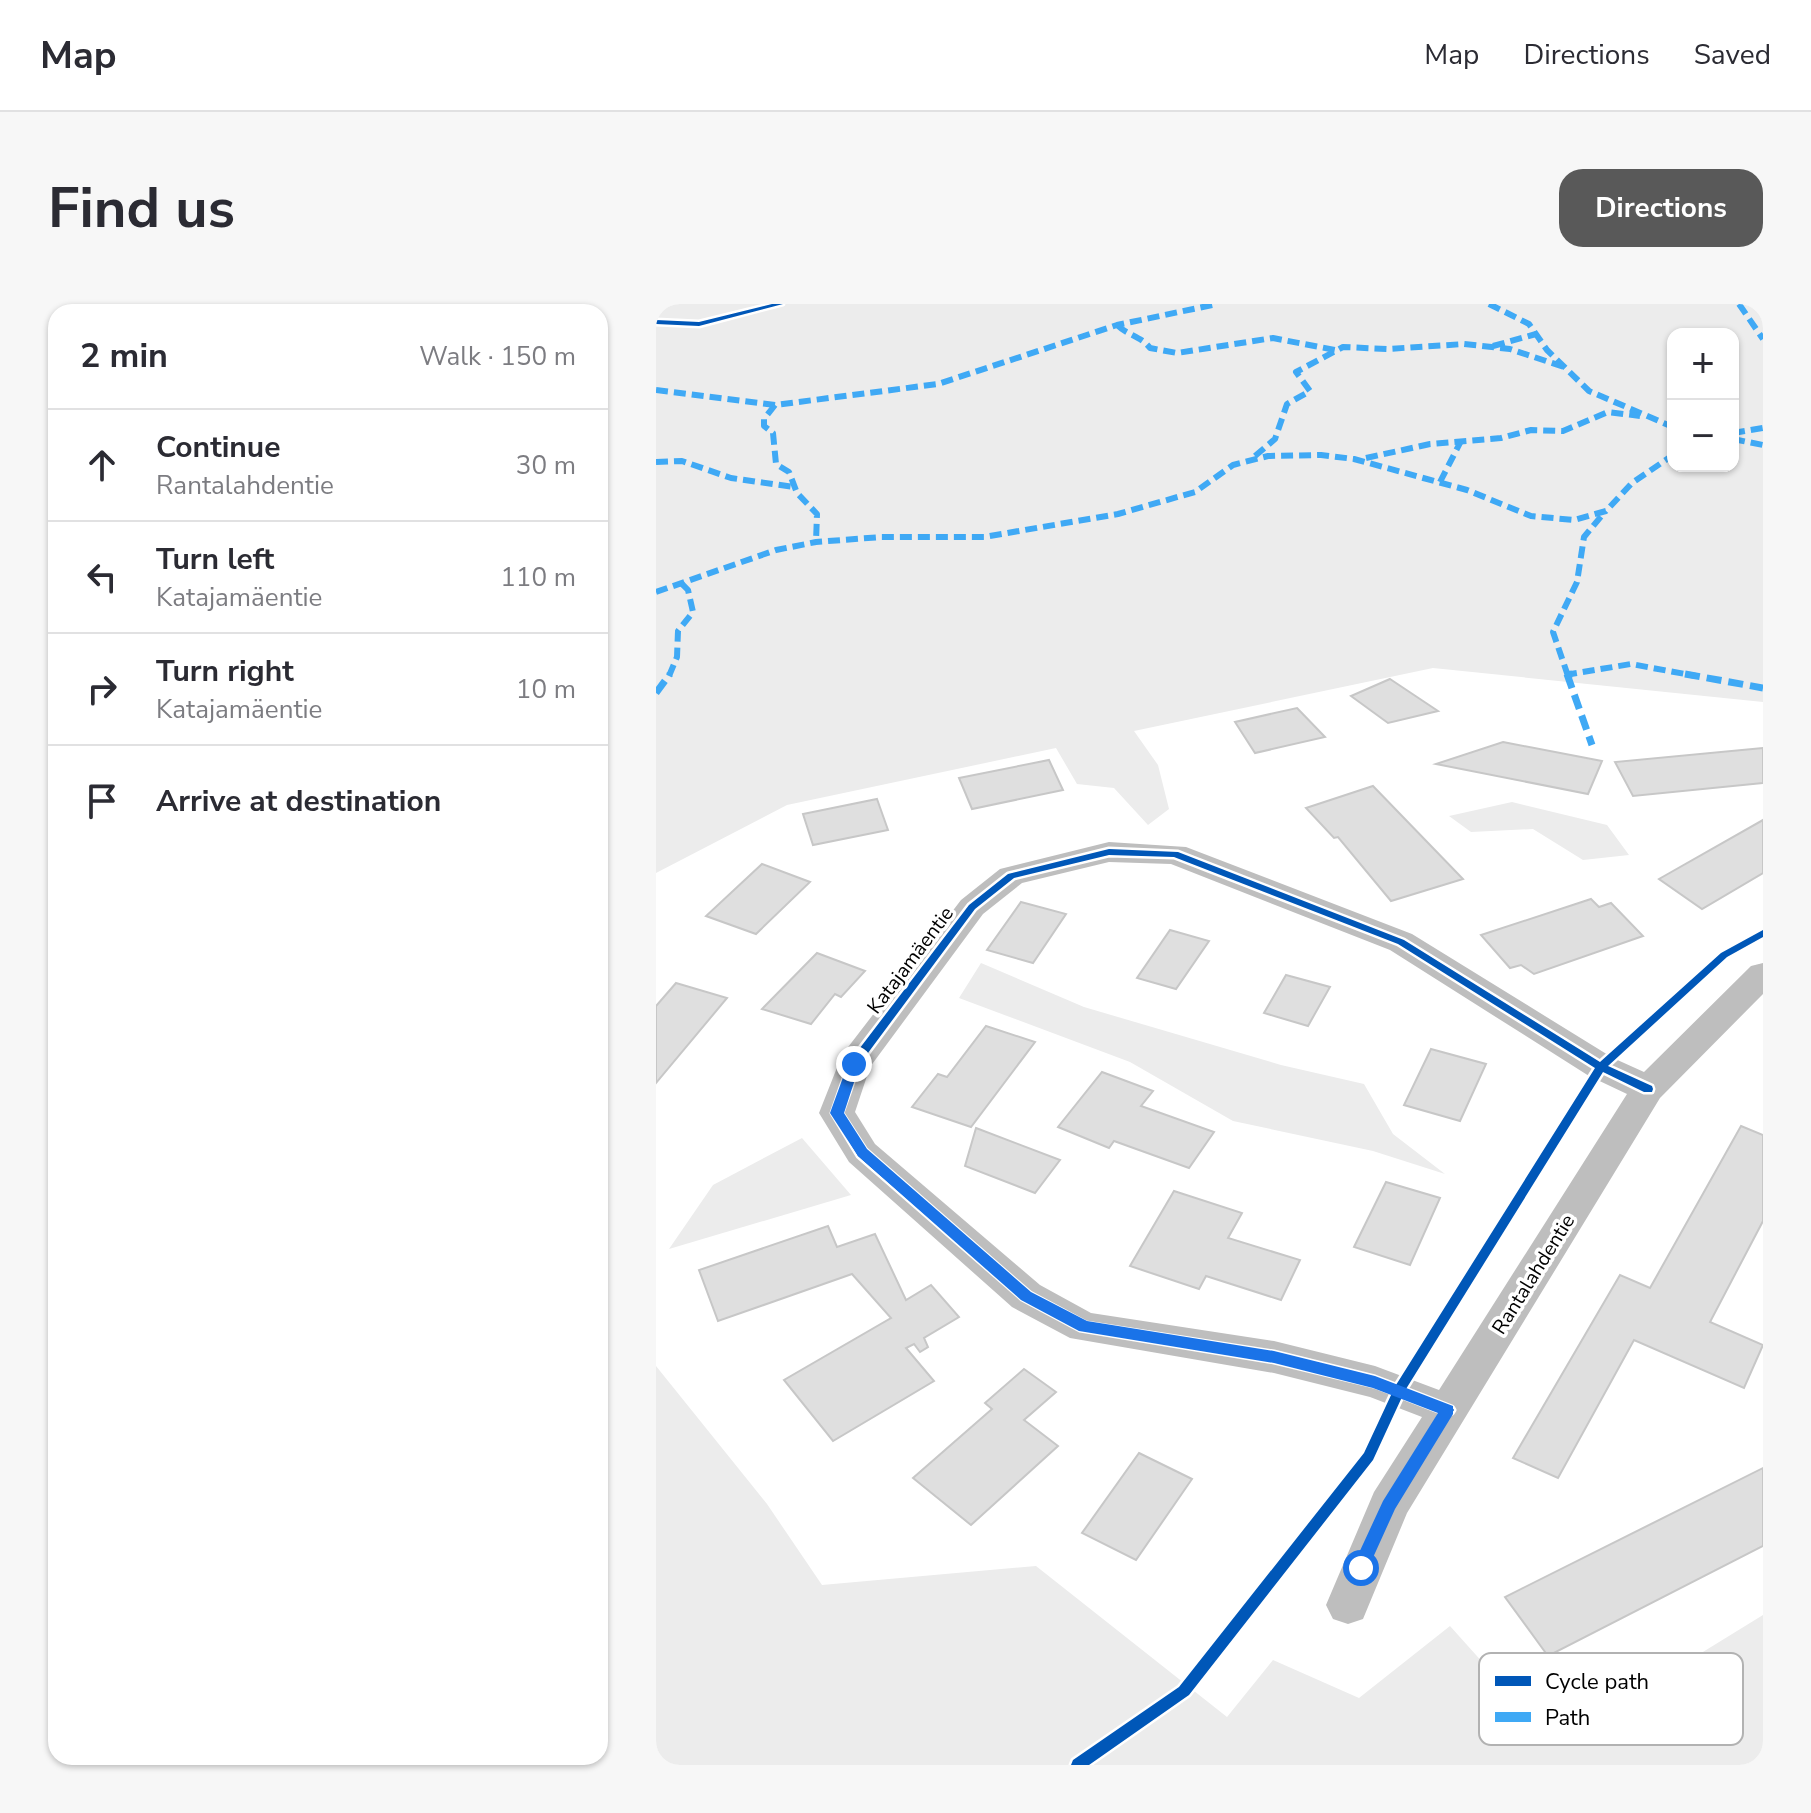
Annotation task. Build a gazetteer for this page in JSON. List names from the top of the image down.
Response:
{
  "streets": {
    "street": ["Katajamäentie", "Rantalahdentie"]
  },
  "crossings": [
    ["Katajamäentie", "Rantalahdentie"]
  ],
  "legend": ["Cycle path", "Path"],
  "page": {
    "header": "Map",
    "nav": ["Map", "Directions", "Saved"],
    "buttons": "Directions",
    "title": "Find us",
    "heading": ["2 min", "Walk · 150 m"],
    "map_buttons": ["+", "−"],
    "list": [
      ["Continue", "Rantalahdentie", "30 m"],
      ["Turn left", "Katajamäentie", "110 m"],
      ["Turn right", "Katajamäentie", "10 m"],
      "Arrive at destination"
    ]
  }
}
